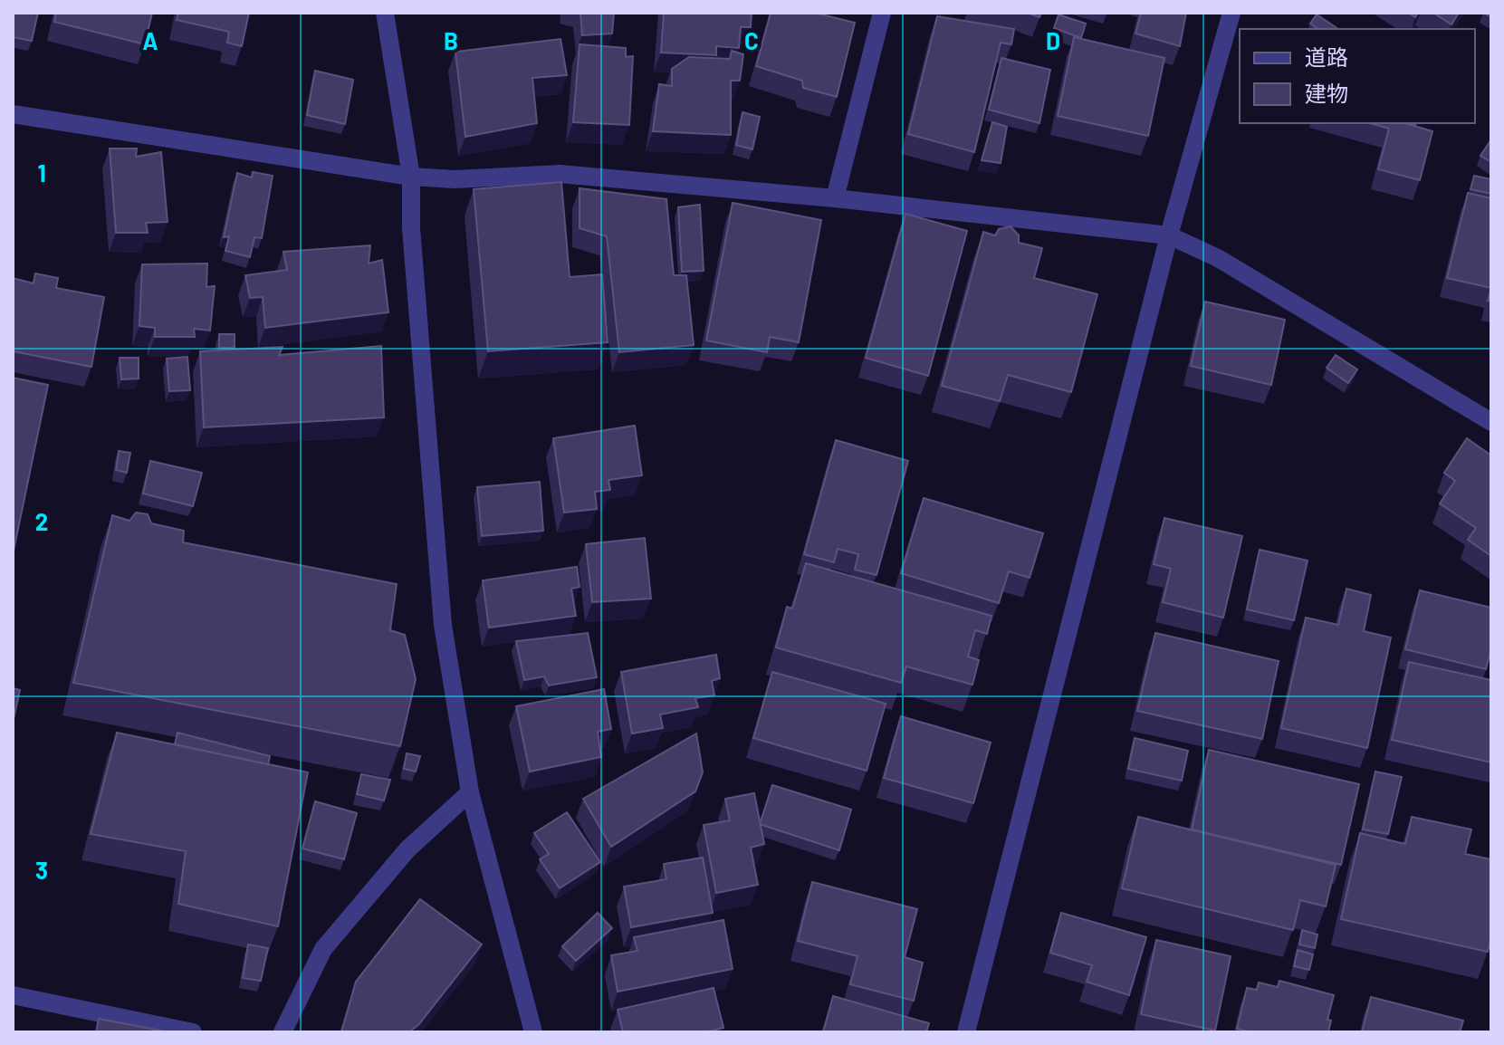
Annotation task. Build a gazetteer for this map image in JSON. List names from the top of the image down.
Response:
{
  "legend": ["道路", "建物"],
  "grid": {
    "columns": [
      "A",
      "B",
      "C",
      "D"
    ],
    "rows": ["1", "2", "3"]
  }
}
